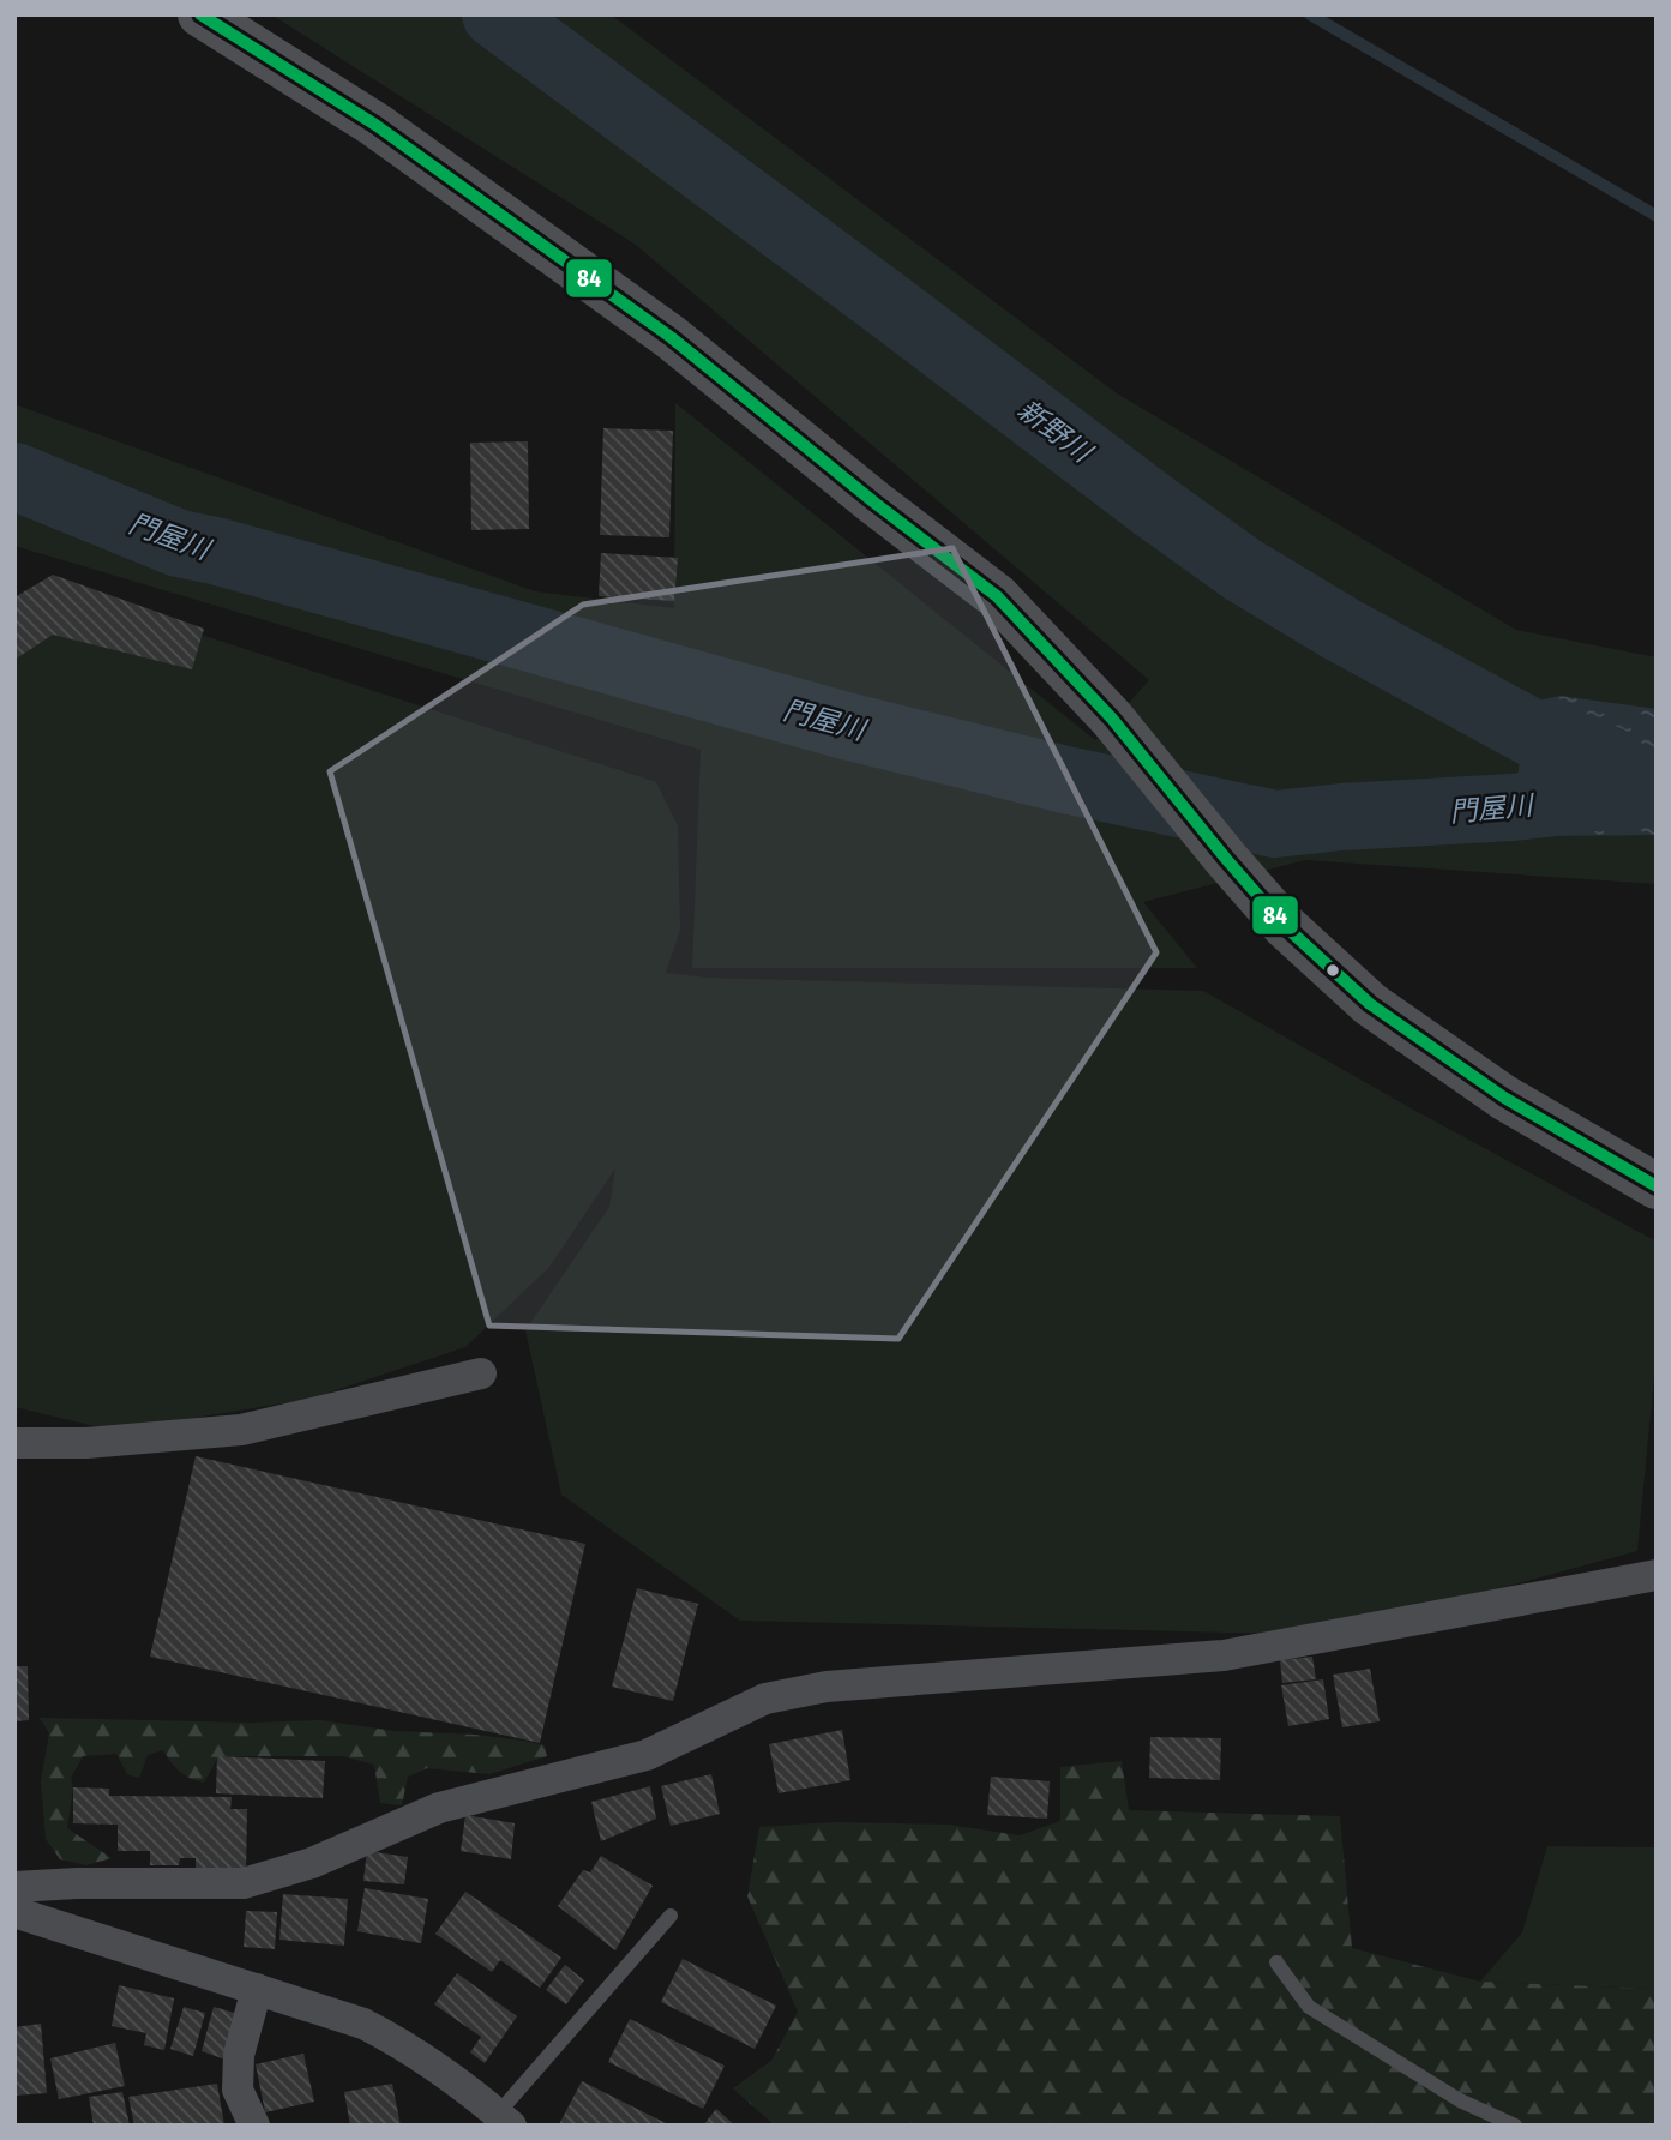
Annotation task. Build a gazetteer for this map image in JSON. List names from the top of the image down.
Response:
{
  "water": ["新野川", "門屋川"],
  "lines": ["transit line 84"]
}
